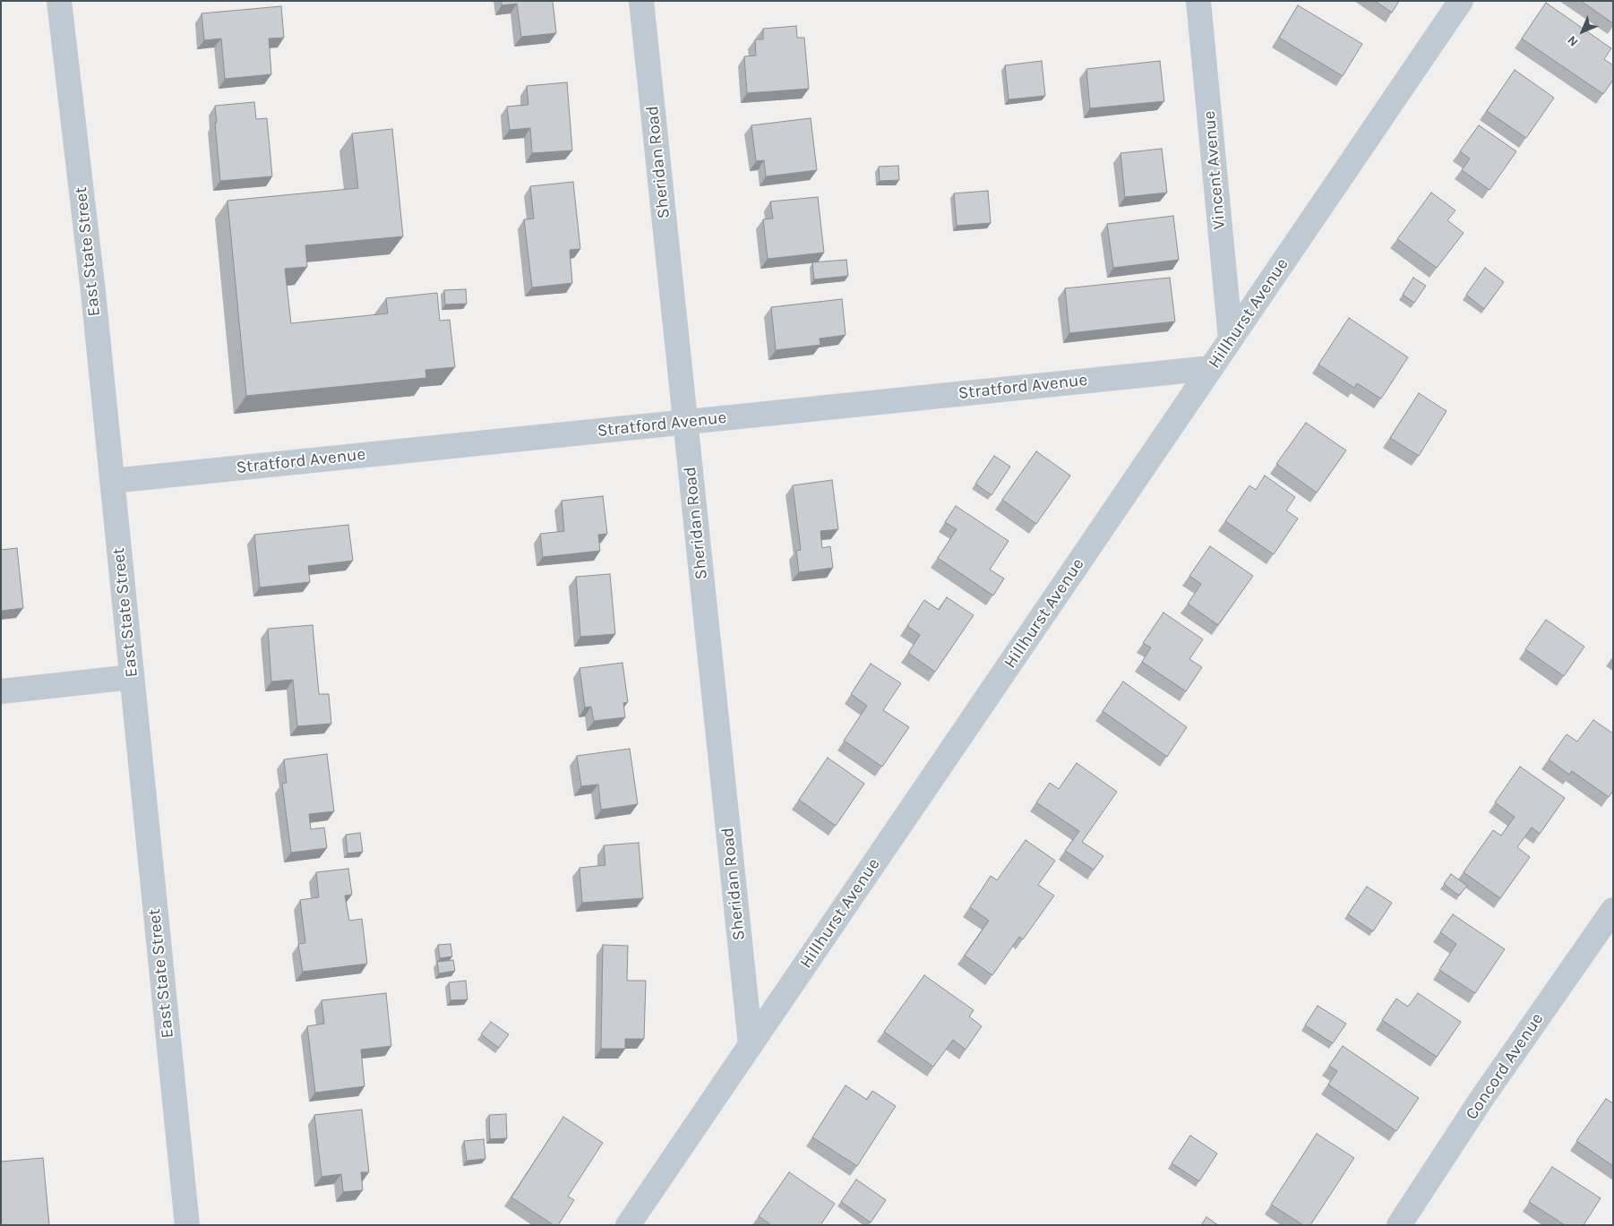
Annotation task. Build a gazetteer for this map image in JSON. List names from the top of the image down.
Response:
{
  "streets": {
    "street": [
      "Sheridan Road",
      "Vincent Avenue",
      "East State Street",
      "Hillhurst Avenue",
      "Stratford Avenue",
      "Concord Avenue"
    ]
  },
  "crossings": [
    ["Sheridan Road", "Hillhurst Avenue"],
    ["Sheridan Road", "Stratford Avenue"],
    ["Vincent Avenue", "Hillhurst Avenue"],
    ["East State Street", "Stratford Avenue"],
    ["Hillhurst Avenue", "Stratford Avenue"]
  ],
  "north": "bottom left"
}
